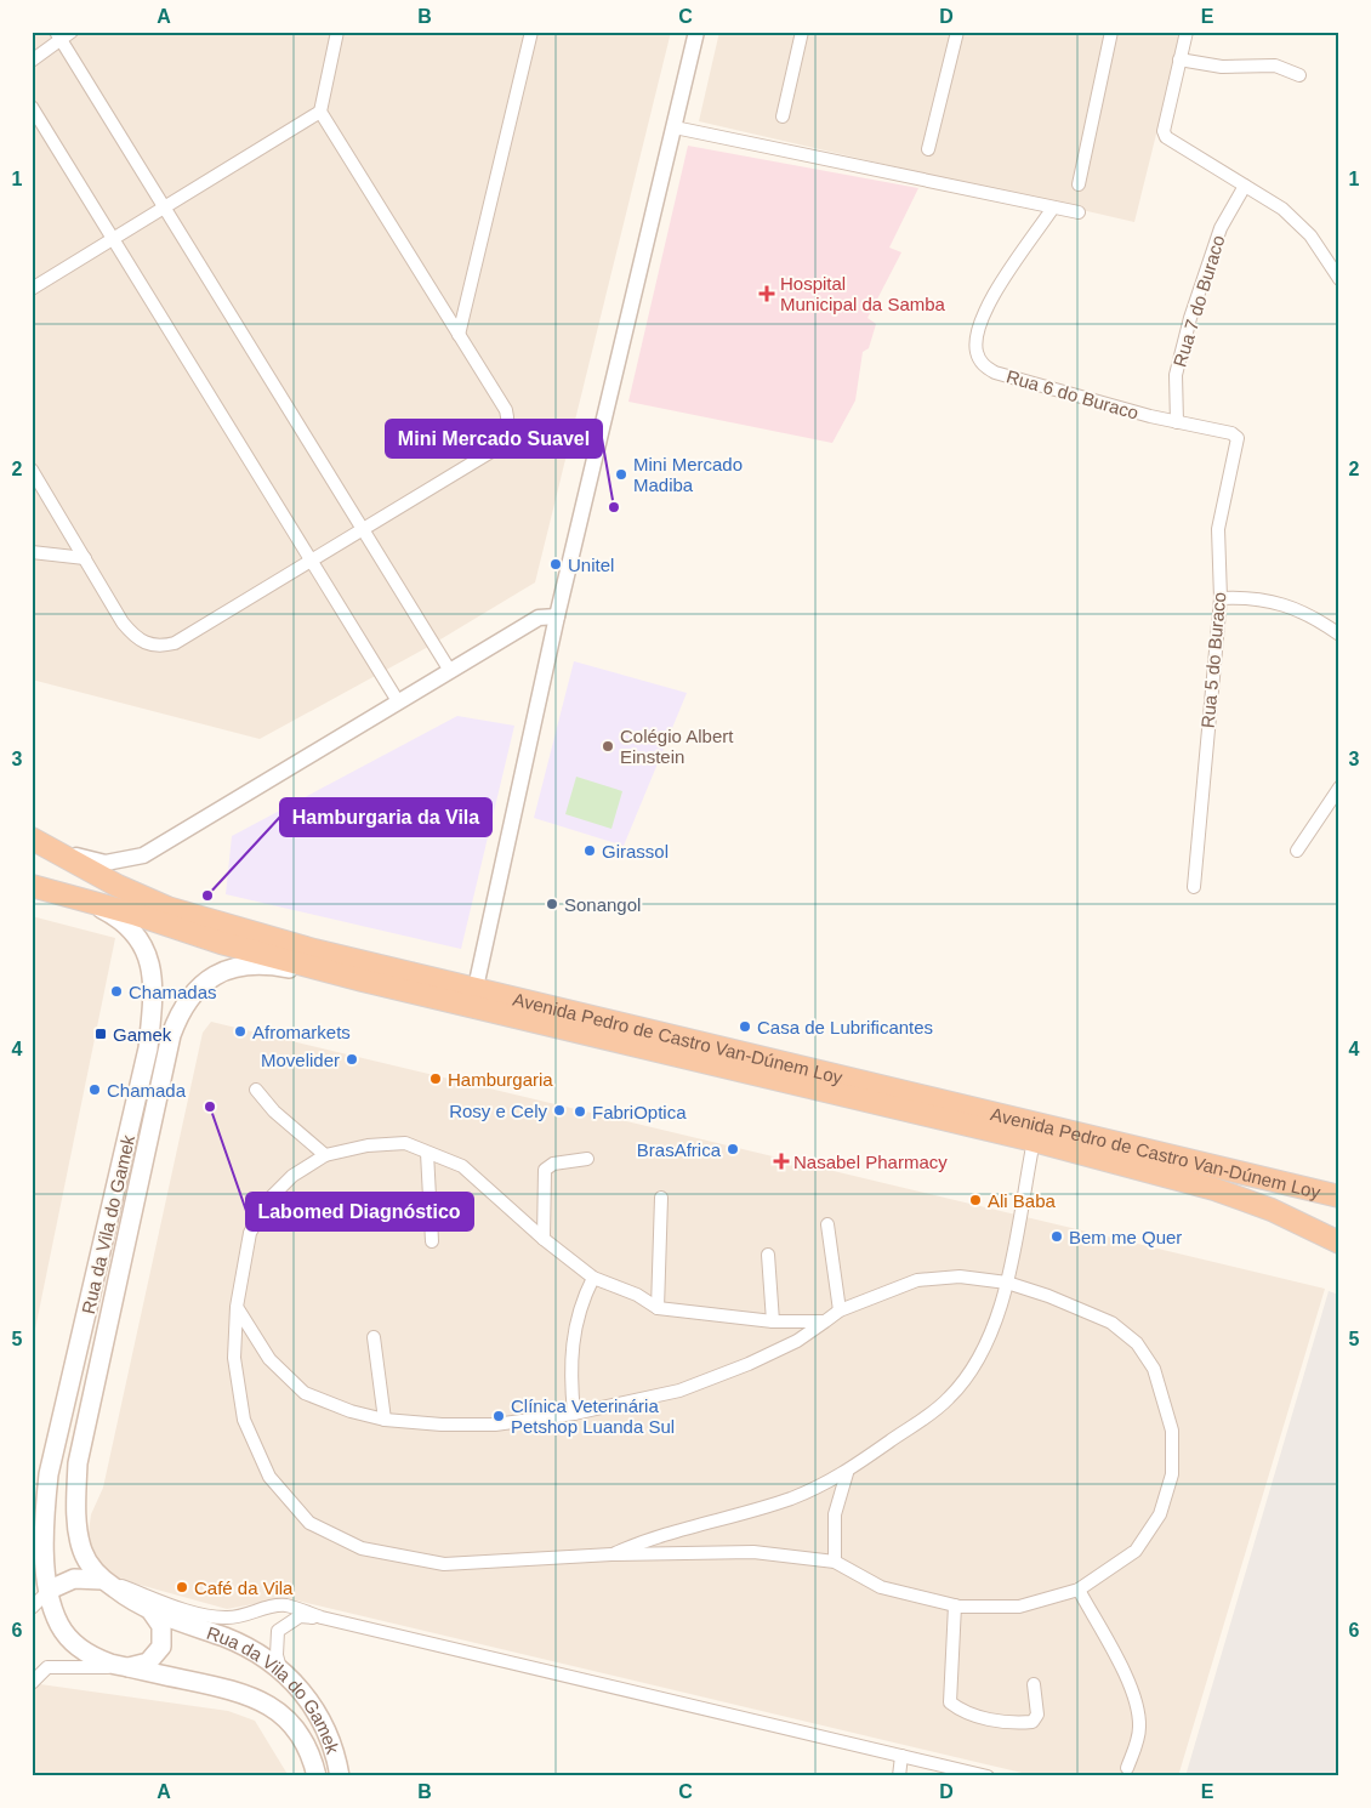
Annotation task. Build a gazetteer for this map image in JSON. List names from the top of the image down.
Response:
{
  "streets": {
    "highway": ["Avenida Pedro de Castro Van-Dúnem Loy"],
    "main road": ["Rua da Vila do Gamek"],
    "street": ["Rua 7 do Buraco", "Rua 6 do Buraco", "Rua 5 do Buraco"]
  },
  "crossings": [
    ["Rua 7 do Buraco", "Rua 6 do Buraco"],
    ["Rua 6 do Buraco", "Rua 5 do Buraco"],
    ["Avenida Pedro de Castro Van-Dúnem Loy", "Rua da Vila do Gamek"]
  ],
  "places": {
    "health": ["Hospital Municipal da Samba", "Nasabel Pharmacy"],
    "other": [
      "Mini Mercado Madiba",
      "Mini Mercado Suavel",
      "Unitel",
      "Colégio Albert Einstein",
      "Girassol",
      "Hamburgaria da Vila",
      "Sonangol",
      "Chamadas",
      "Casa de Lubrificantes",
      "Afromarkets",
      "Movelider",
      "Hamburgaria",
      "Chamada",
      "Labomed Diagnóstico",
      "Rosy e Cely",
      "FabriOptica",
      "BrasAfrica",
      "Ali Baba",
      "Bem me Quer",
      "Clínica Veterinária Petshop Luanda Sul",
      "Café da Vila"
    ],
    "transit": ["Gamek"]
  },
  "grid": {
    "columns": [
      "A",
      "B",
      "C",
      "D",
      "E"
    ],
    "rows": [
      "1",
      "2",
      "3",
      "4",
      "5",
      "6"
    ]
  }
}
